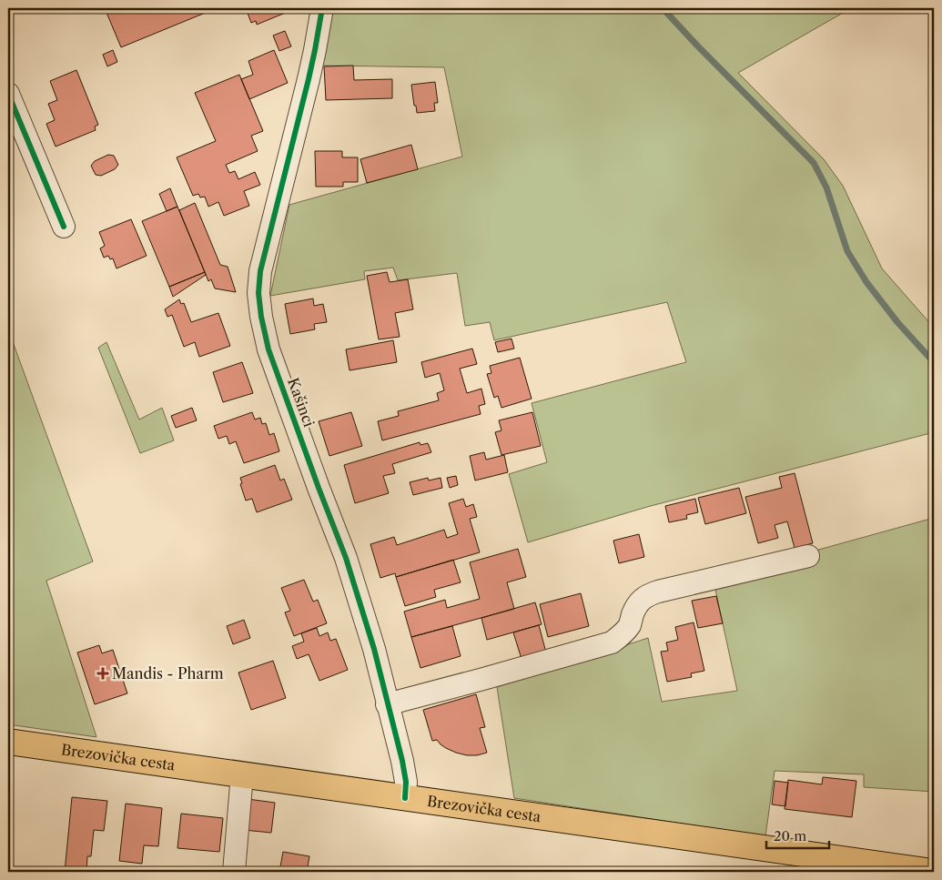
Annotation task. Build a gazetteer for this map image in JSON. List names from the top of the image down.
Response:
{
  "streets": {
    "main road": ["Brezovička cesta"],
    "street": ["Kašinci"]
  },
  "crossings": [
    ["Kašinci", "Brezovička cesta"]
  ],
  "places": {
    "health": ["Mandis - Pharm"]
  },
  "scale_bar": "20 m"
}
